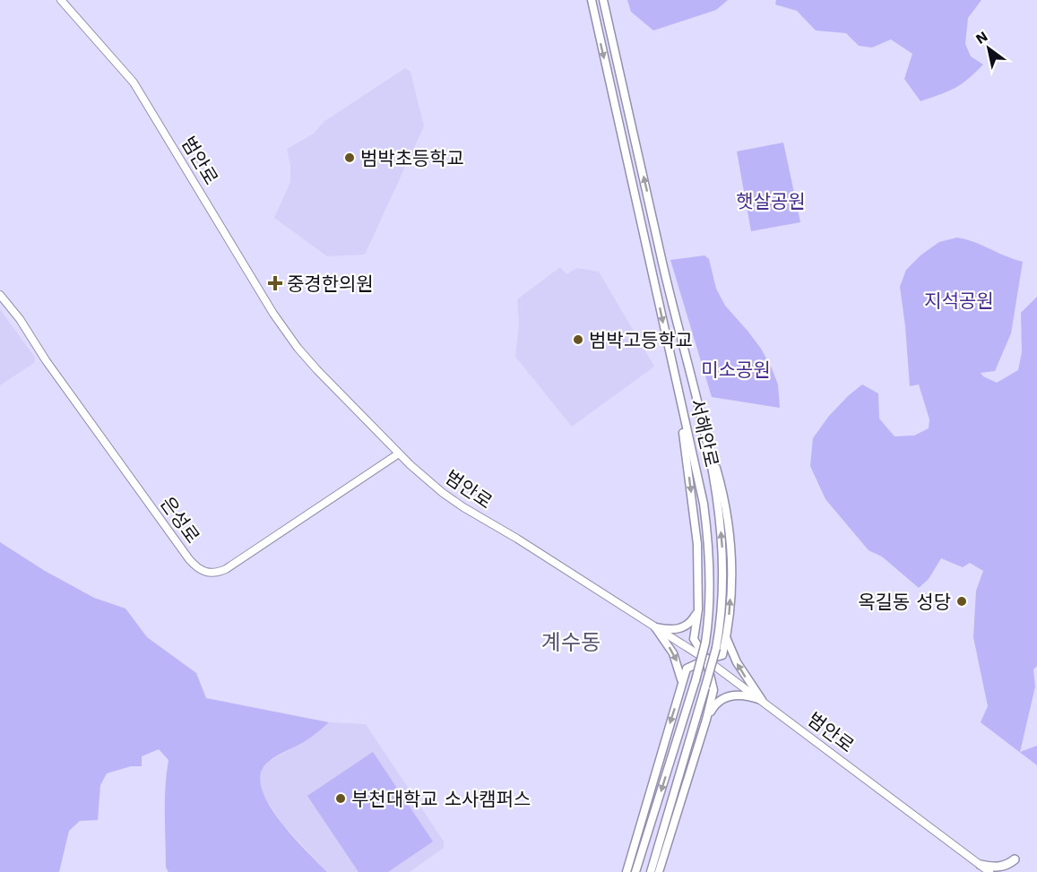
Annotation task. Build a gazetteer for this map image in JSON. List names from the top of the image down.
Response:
{
  "streets": {
    "main road": ["서해안로"],
    "street": ["범안로", "은성로"]
  },
  "crossings": [
    ["범안로", "은성로"]
  ],
  "districts": ["계수동"],
  "parks": ["햇살공원", "지석공원", "미소공원"],
  "places": {
    "other": [
      "범박초등학교",
      "범박고등학교",
      "옥길동 성당",
      "부천대학교 소사캠퍼스"
    ],
    "health": ["중경한의원"]
  },
  "north": "top left"
}
